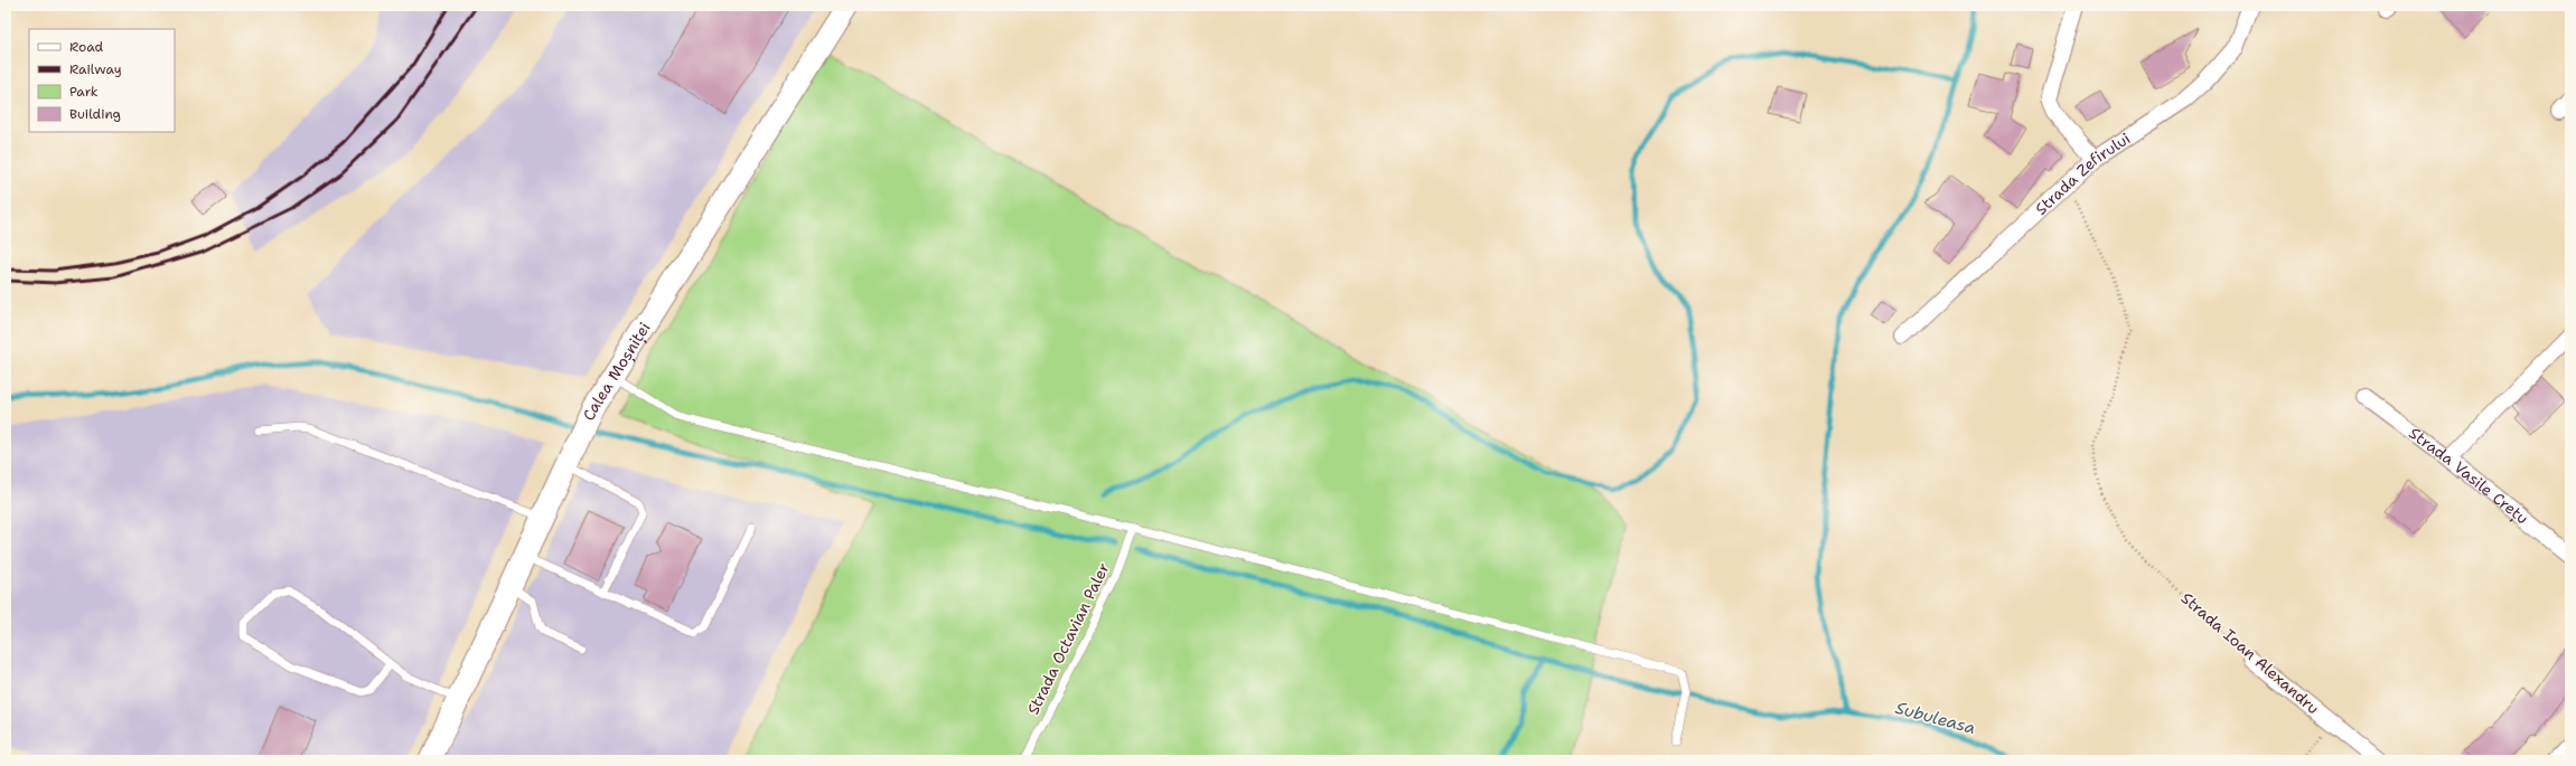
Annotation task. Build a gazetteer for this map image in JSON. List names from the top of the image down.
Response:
{
  "streets": {
    "street": [
      "Strada Zefirului",
      "Calea Moșniței",
      "Strada Vasile Crețu",
      "Strada Ioan Alexandru"
    ],
    "lane": ["Strada Octavian Paler"]
  },
  "crossings": [
    ["Strada Zefirului", "Strada Ioan Alexandru"]
  ],
  "water": ["Subuleasa"],
  "legend": [
    "Road",
    "Railway",
    "Park",
    "Building"
  ]
}
